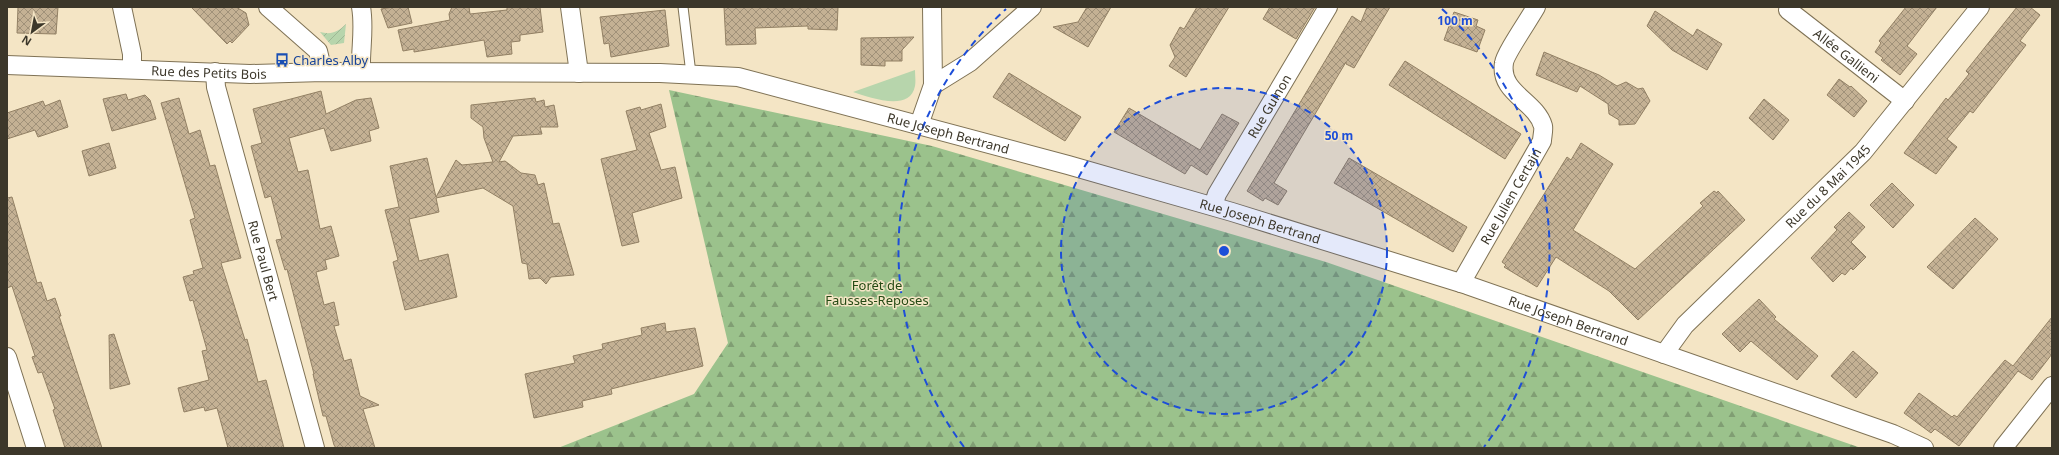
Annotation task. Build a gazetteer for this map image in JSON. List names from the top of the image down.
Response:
{
  "streets": {
    "street": [
      "Allée Gallieni",
      "Rue des Petits Bois",
      "Rue Guinon",
      "Rue Joseph Bertrand",
      "Rue du 8 Mai 1945",
      "Rue Julien Certain",
      "Rue Paul Bert"
    ]
  },
  "crossings": [
    ["Allée Gallieni", "Rue du 8 Mai 1945"],
    ["Rue des Petits Bois", "Rue Joseph Bertrand"],
    ["Rue des Petits Bois", "Rue Paul Bert"],
    ["Rue Guinon", "Rue Joseph Bertrand"],
    ["Rue Joseph Bertrand", "Rue du 8 Mai 1945"],
    ["Rue Joseph Bertrand", "Rue Julien Certain"]
  ],
  "parks": ["Forêt de Fausses-Reposes"],
  "places": {
    "bus stop": ["Charles Alby"]
  },
  "north": "bottom left",
  "rings": ["100 m", "50 m"]
}
